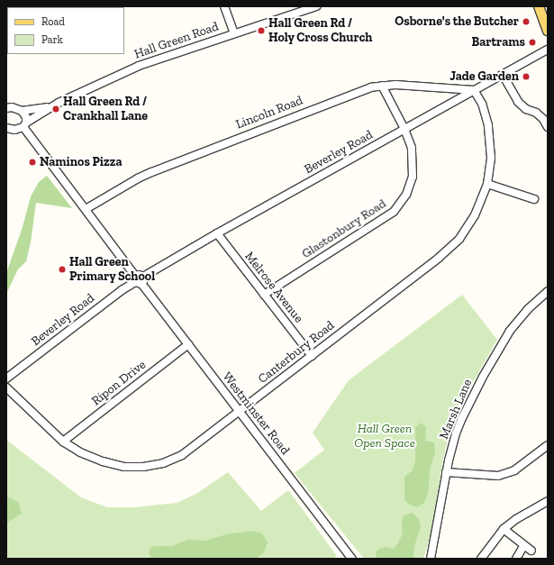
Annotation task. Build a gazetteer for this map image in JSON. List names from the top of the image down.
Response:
{
  "streets": {
    "street": [
      "Hall Green Road",
      "Lincoln Road",
      "Beverley Road",
      "Glastonbury Road",
      "Melrose Avenue",
      "Canterbury Road",
      "Ripon Drive",
      "Marsh Lane",
      "Westminster Road"
    ]
  },
  "crossings": [
    ["Hall Green Road", "Westminster Road"],
    ["Lincoln Road", "Beverley Road"],
    ["Lincoln Road", "Glastonbury Road"],
    ["Lincoln Road", "Canterbury Road"],
    ["Lincoln Road", "Westminster Road"],
    ["Beverley Road", "Glastonbury Road"],
    ["Beverley Road", "Melrose Avenue"],
    ["Beverley Road", "Canterbury Road"],
    ["Beverley Road", "Westminster Road"],
    ["Glastonbury Road", "Melrose Avenue"],
    ["Melrose Avenue", "Canterbury Road"],
    ["Canterbury Road", "Ripon Drive"],
    ["Canterbury Road", "Westminster Road"],
    ["Ripon Drive", "Westminster Road"]
  ],
  "parks": ["Hall Green Open Space"],
  "places": [
    "Osborne's the Butcher",
    "Hall Green Rd / Holy Cross Church",
    "Bartrams",
    "Jade Garden",
    "Hall Green Rd / Crankhall Lane",
    "Naminos Pizza",
    "Hall Green Primary School"
  ],
  "legend": ["Road", "Park"]
}
